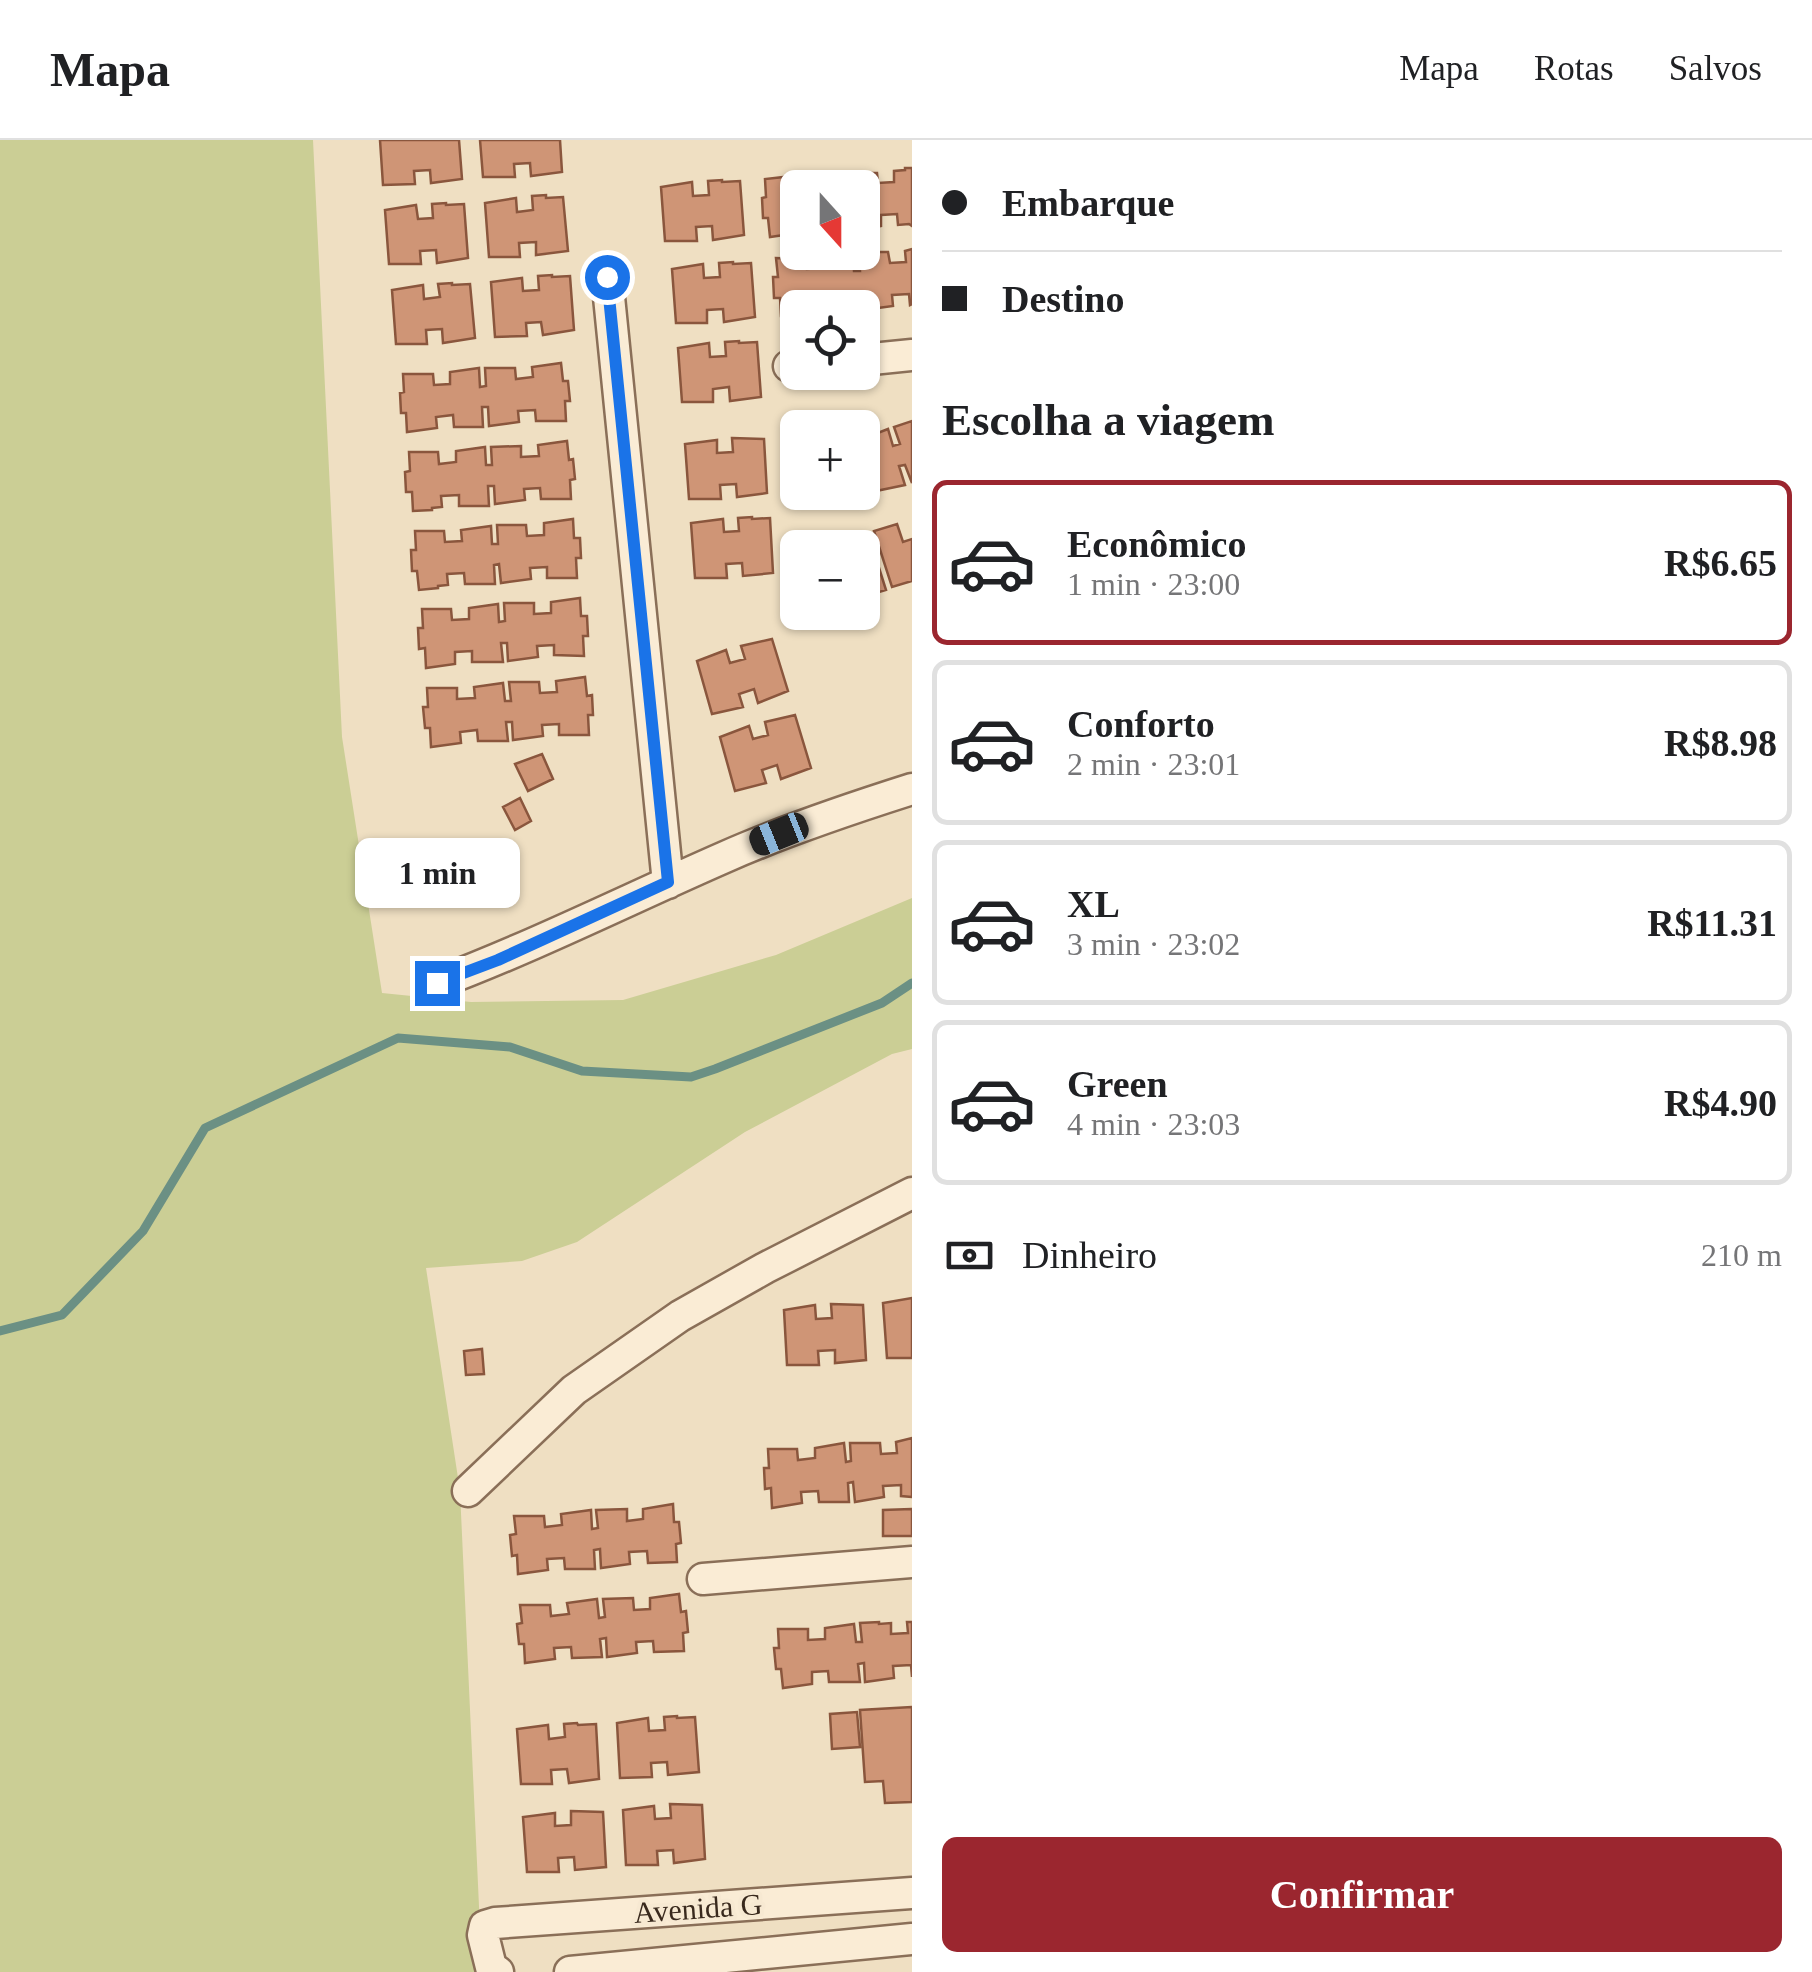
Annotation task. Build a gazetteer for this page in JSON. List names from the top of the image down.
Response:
{
  "streets": {
    "street": ["Avenida G"]
  },
  "north": "bottom",
  "page": {
    "header": "Mapa",
    "nav": ["Mapa", "Rotas", "Salvos"],
    "banner": ["Embarque", "Destino"],
    "map_buttons": ["+", "−"],
    "heading": "Escolha a viagem",
    "list": [
      {
        "name": "Econômico",
        "note": "1 min · 23:00",
        "value": "R$6.65"
      },
      {
        "name": "Conforto",
        "note": "2 min · 23:01",
        "value": "R$8.98"
      },
      {
        "name": "XL",
        "note": "3 min · 23:02",
        "value": "R$11.31"
      },
      {
        "name": "Green",
        "note": "4 min · 23:03",
        "value": "R$4.90"
      }
    ],
    "bubble": "1 min",
    "pay": ["Dinheiro", "210 m"],
    "buttons": "Confirmar"
  }
}
